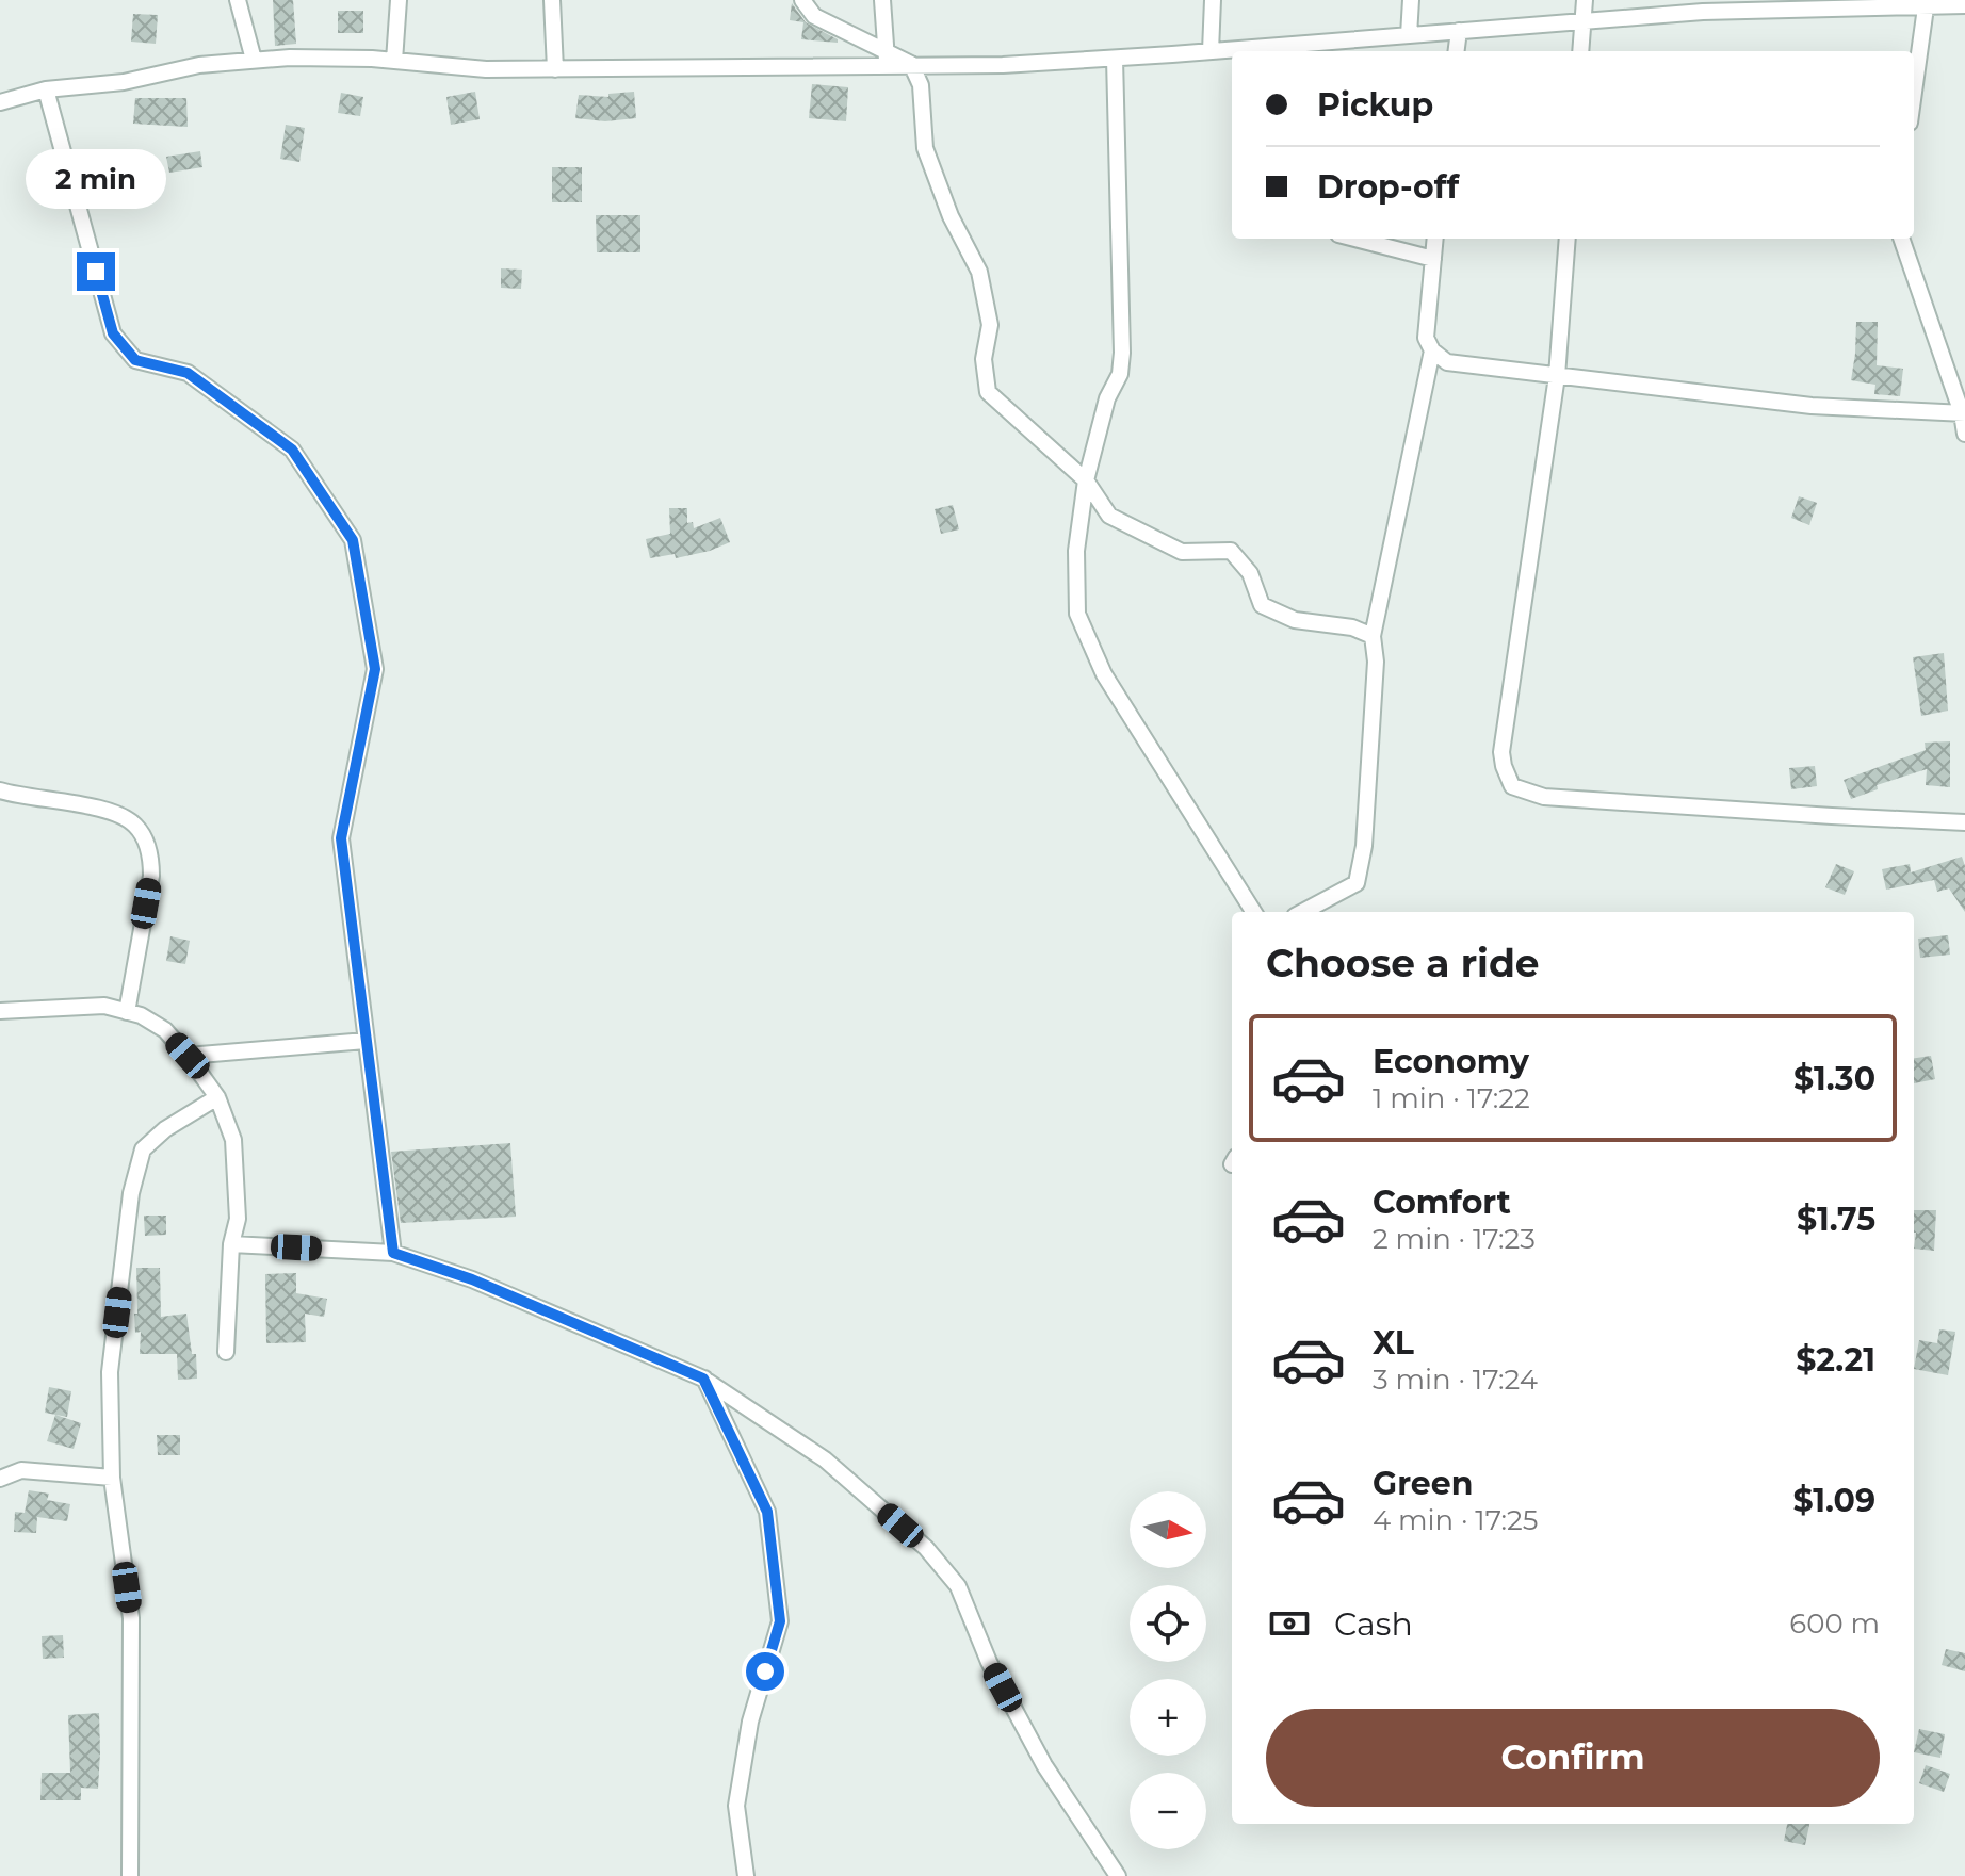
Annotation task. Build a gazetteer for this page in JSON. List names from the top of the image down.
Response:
{
  "north": "right",
  "page": {
    "banner": ["Pickup", "Drop-off"],
    "bubble": "2 min",
    "heading": "Choose a ride",
    "list": [
      {
        "name": "Economy",
        "note": "1 min · 17:22",
        "value": "$1.30"
      },
      {
        "name": "Comfort",
        "note": "2 min · 17:23",
        "value": "$1.75"
      },
      {
        "name": "XL",
        "note": "3 min · 17:24",
        "value": "$2.21"
      },
      {
        "name": "Green",
        "note": "4 min · 17:25",
        "value": "$1.09"
      }
    ],
    "map_buttons": ["+", "−"],
    "pay": ["Cash", "600 m"],
    "buttons": "Confirm"
  }
}
